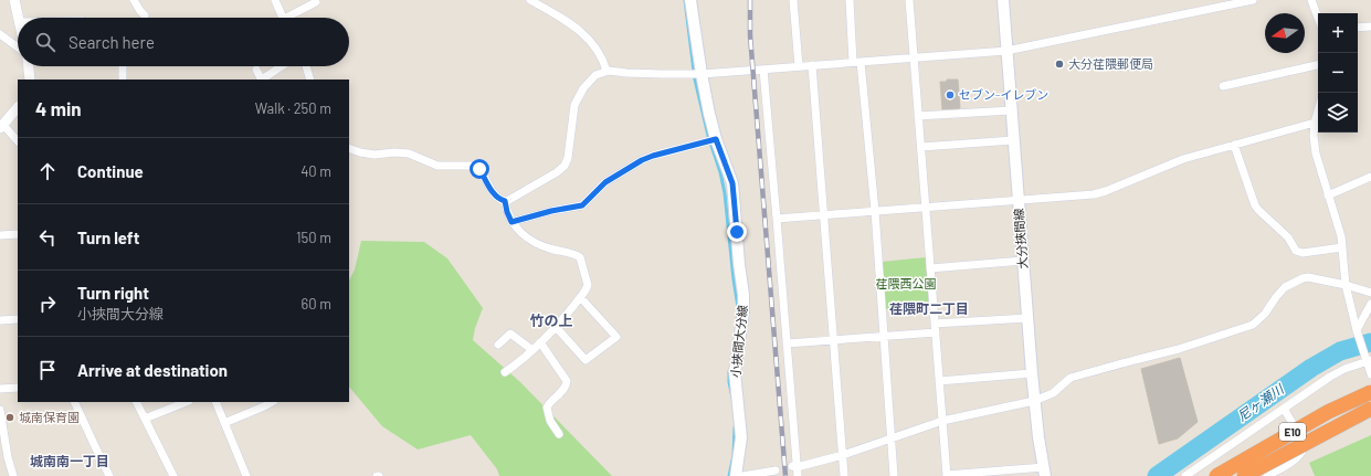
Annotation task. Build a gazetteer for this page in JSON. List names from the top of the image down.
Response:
{
  "streets": {
    "highway": ["E10"],
    "main road": ["大分挾間線", "小挾間大分線"]
  },
  "districts": ["荏隈町二丁目", "竹の上", "城南南一丁目"],
  "water": ["尼ヶ瀬川"],
  "parks": ["荏隈西公園"],
  "places": ["大分荏隈郵便局", "セブン-イレブン", "城南保育園"],
  "north": "left",
  "page": {
    "map_buttons": ["+", "−"],
    "search": "Search here",
    "heading": ["4 min", "Walk · 250 m"],
    "list": [
      ["Continue", "40 m"],
      ["Turn left", "150 m"],
      ["Turn right", "小挾間大分線", "60 m"],
      "Arrive at destination"
    ]
  }
}
